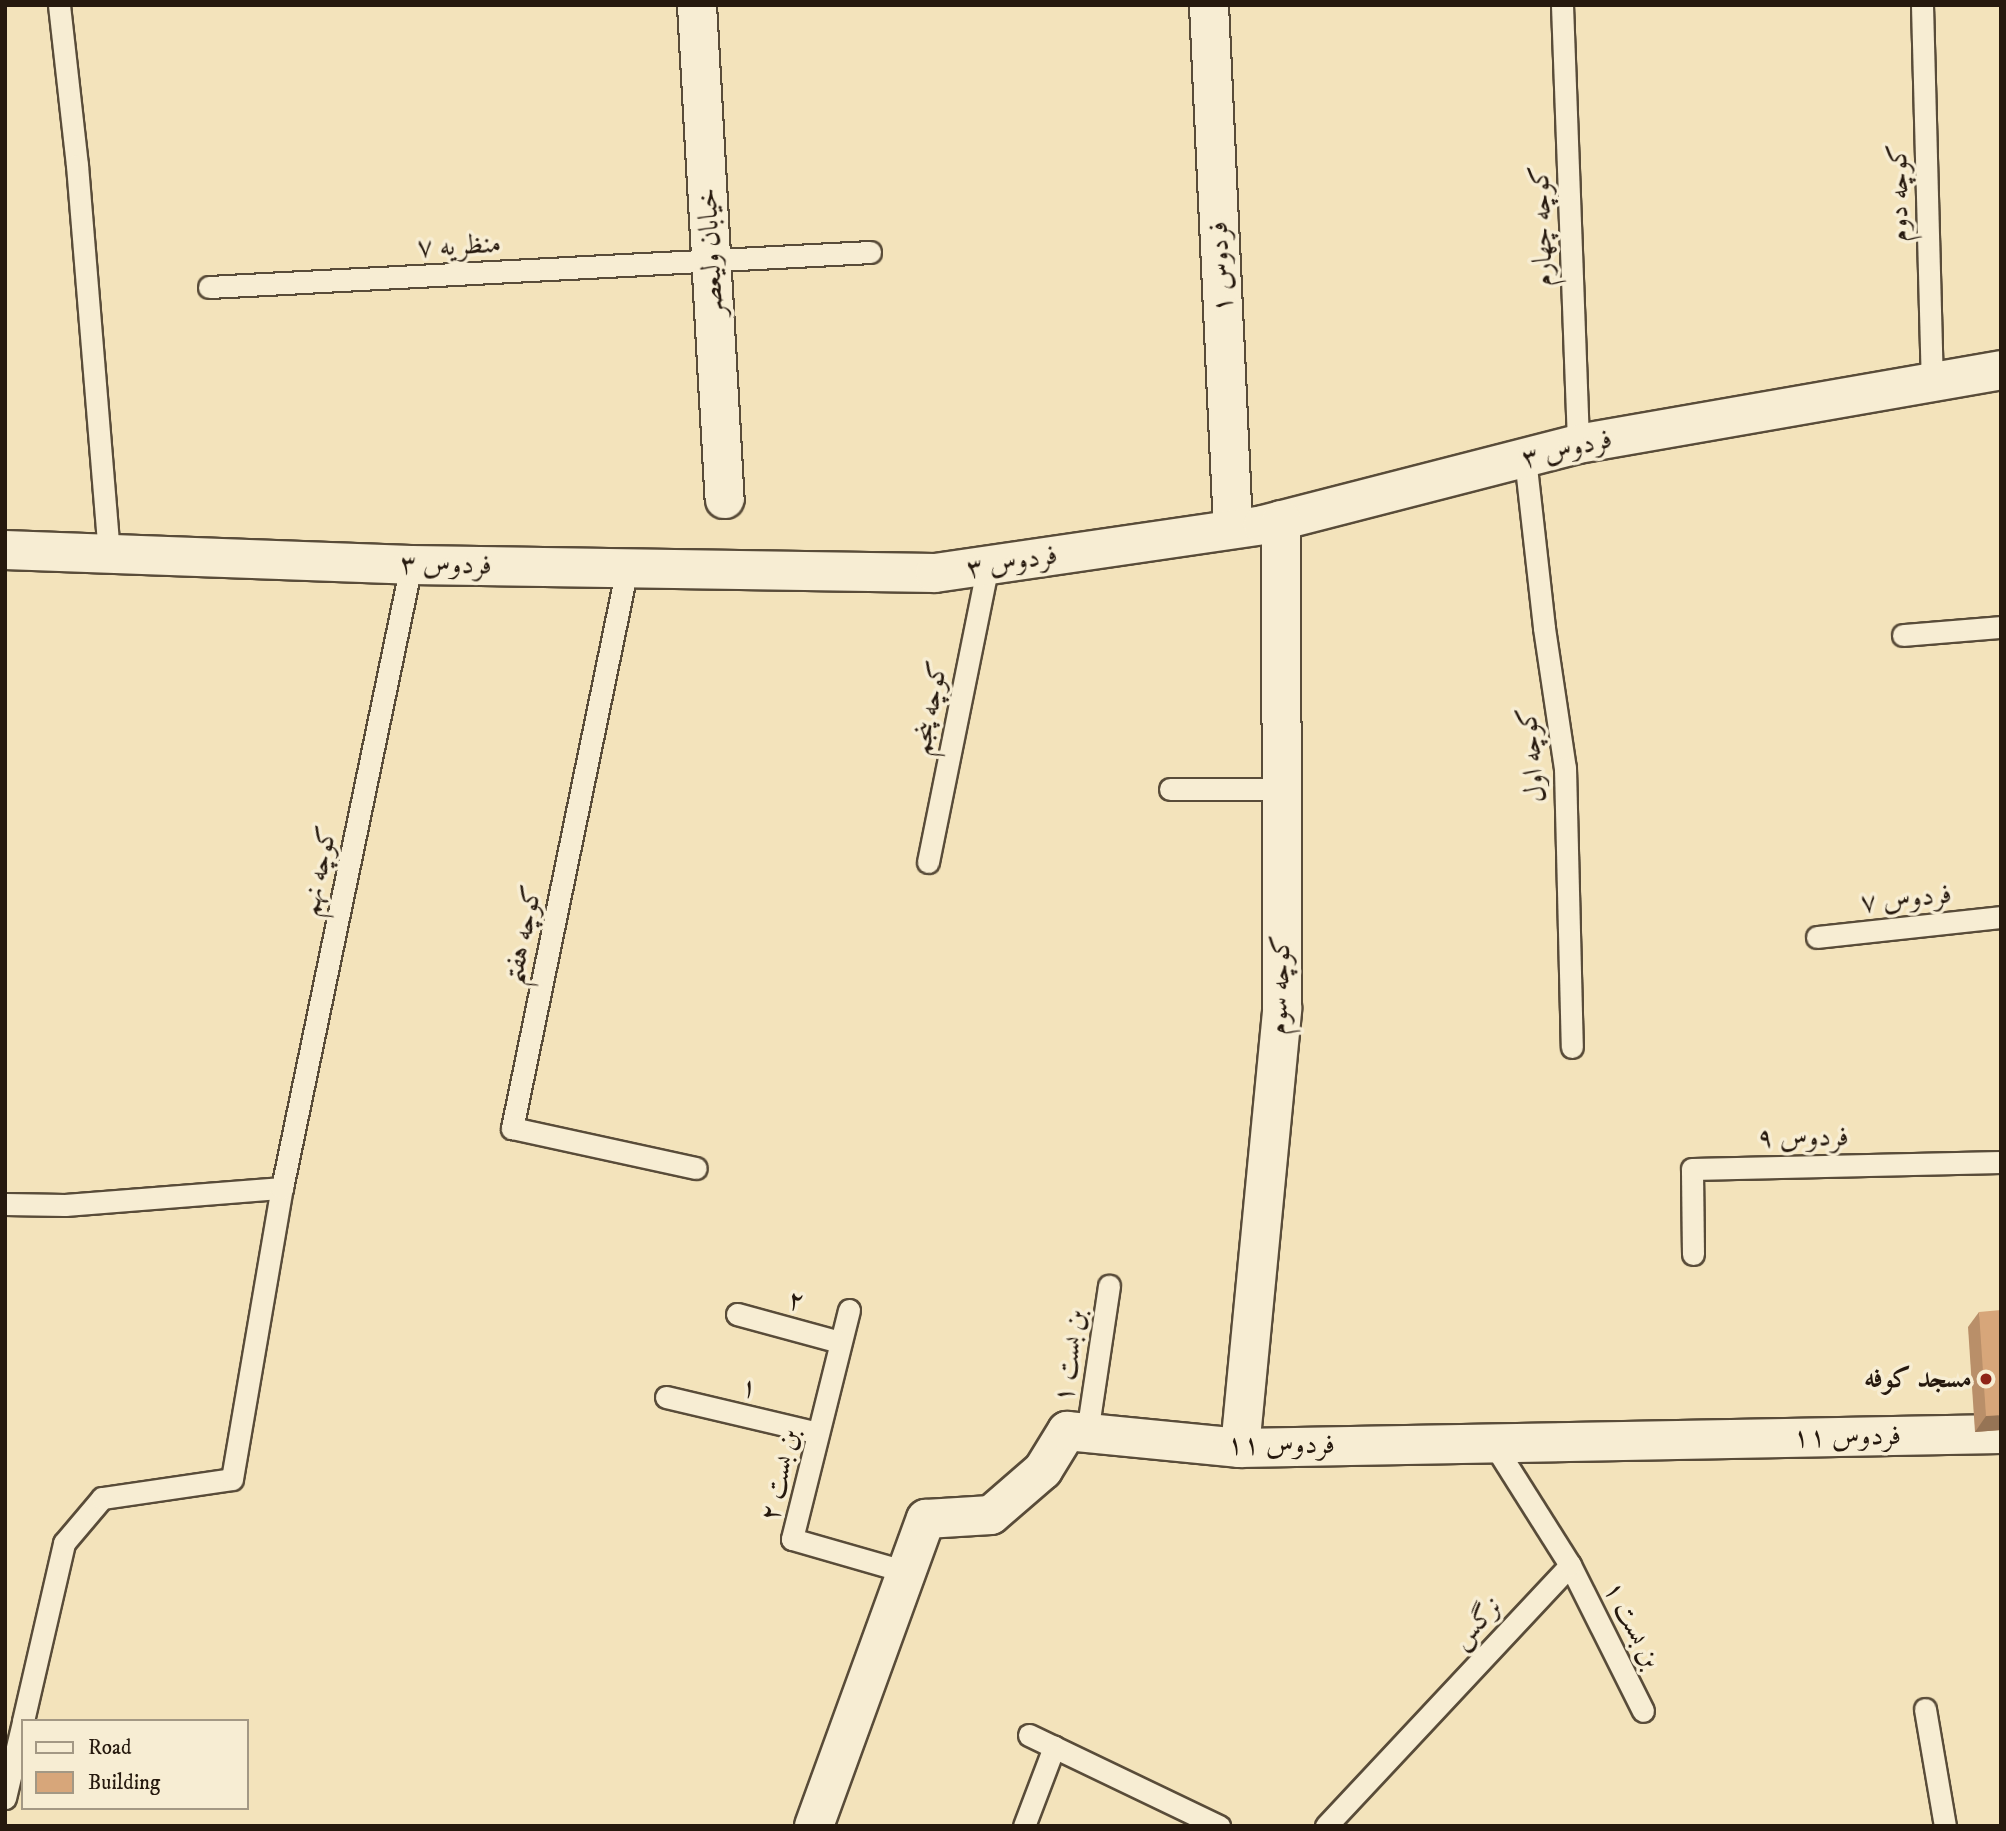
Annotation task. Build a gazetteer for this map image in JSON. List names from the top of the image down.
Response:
{
  "streets": {
    "street": [
      "خیابان ولیعصر",
      "فردوس ۱",
      "فردوس ۳",
      "کوچه سوم",
      "فردوس ۱۱"
    ],
    "lane": [
      "کوچه دوم",
      "کوچه چهارم",
      "منظریه ۷",
      "کوچه پنجم",
      "کوچه اول",
      "کوچه نهم",
      "فردوس ۷",
      "کوچه هفتم",
      "فردوس ۹",
      "۲",
      "بن بست ۱",
      "۱",
      "بن بست ۲",
      "نرگس"
    ]
  },
  "crossings": [
    ["کوچه دوم", "فردوس ۳"],
    ["کوچه چهارم", "فردوس ۳"],
    ["منظریه ۷", "خیابان ولیعصر"],
    ["فردوس ۱", "فردوس ۳"],
    ["فردوس ۳", "کوچه پنجم"],
    ["فردوس ۳", "کوچه اول"],
    ["فردوس ۳", "کوچه نهم"],
    ["فردوس ۳", "کوچه هفتم"],
    ["فردوس ۳", "کوچه سوم"],
    ["کوچه سوم", "فردوس ۱۱"],
    ["۲", "بن بست ۲"],
    ["بن بست ۱", "فردوس ۱۱"],
    ["بن بست ۱", "نرگس"],
    ["۱", "بن بست ۲"],
    ["فردوس ۱۱", "بن بست ۲"]
  ],
  "places": ["مسجد کوفه"],
  "legend": ["Road", "Building"]
}
